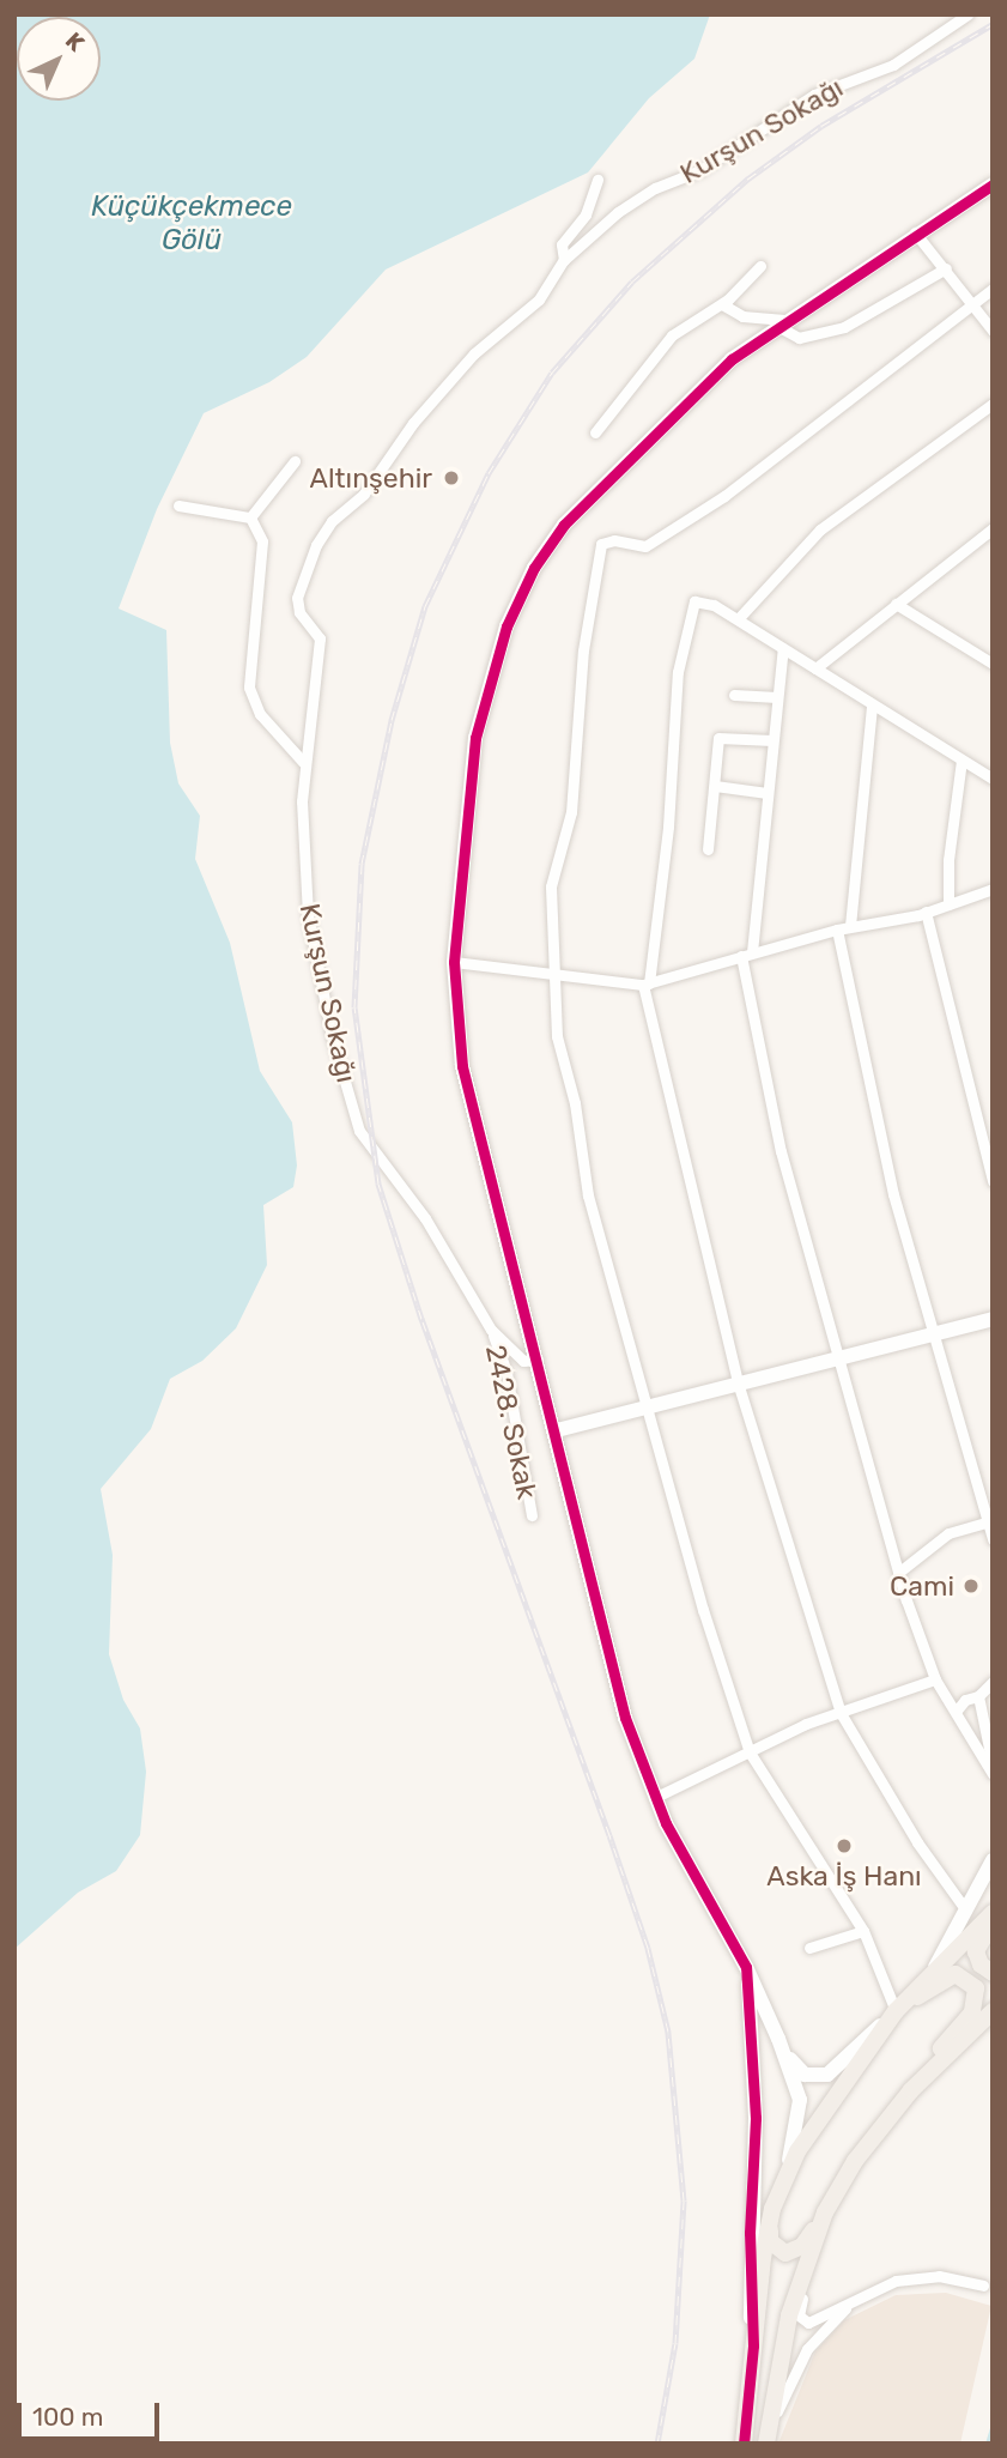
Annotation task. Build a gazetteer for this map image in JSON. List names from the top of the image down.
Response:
{
  "streets": {
    "street": ["Kurşun Sokağı", "2428. Sokak"]
  },
  "crossings": [
    ["Kurşun Sokağı", "2428. Sokak"]
  ],
  "water": ["Küçükçekmece Gölü"],
  "places": ["Altınşehir", "Cami", "Aska İş Hanı"],
  "scale_bar": "100 m",
  "north": "top right"
}
